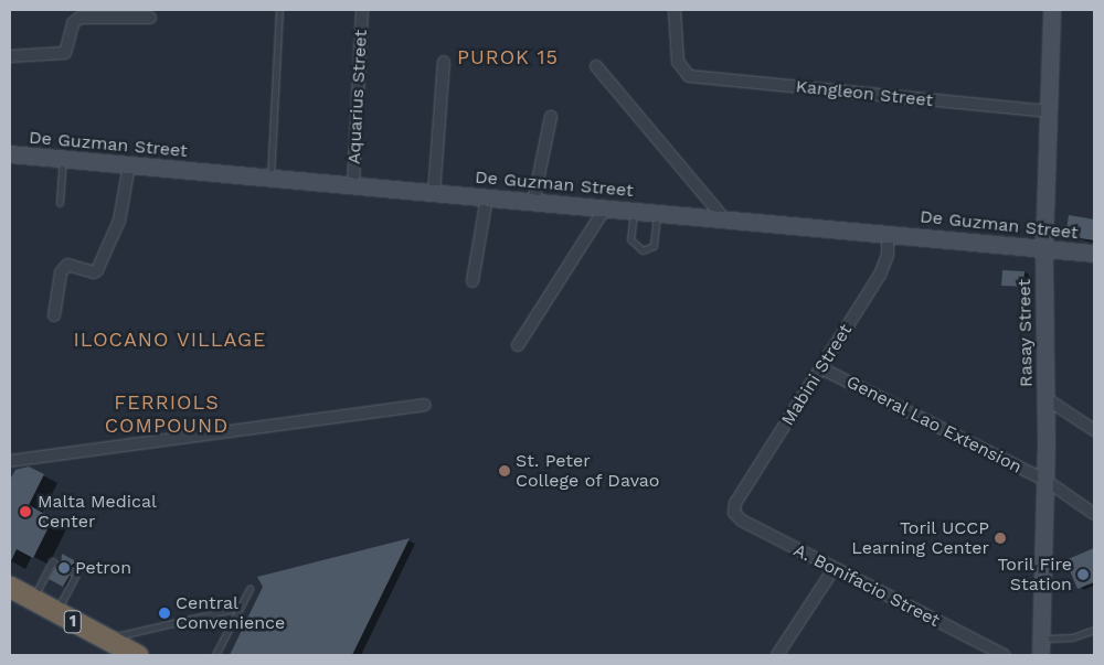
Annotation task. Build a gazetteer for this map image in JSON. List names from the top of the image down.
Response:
{
  "streets": {
    "highway": ["1"],
    "street": [
      "Kangleon Street",
      "Aquarius Street",
      "De Guzman Street",
      "Rasay Street",
      "Mabini Street",
      "General Lao Extension",
      "A. Bonifacio Street"
    ]
  },
  "crossings": [
    ["Kangleon Street", "Rasay Street"],
    ["Aquarius Street", "De Guzman Street"],
    ["De Guzman Street", "Rasay Street"],
    ["De Guzman Street", "Mabini Street"],
    ["Rasay Street", "General Lao Extension"],
    ["Mabini Street", "General Lao Extension"],
    ["Mabini Street", "A. Bonifacio Street"]
  ],
  "districts": ["PUROK 15", "ILOCANO VILLAGE", "FERRIOLS COMPOUND"],
  "places": [
    "St. Peter College of Davao",
    "Malta Medical Center",
    "Toril UCCP Learning Center",
    "Petron",
    "Toril Fire Station",
    "Central Convenience"
  ]
}
